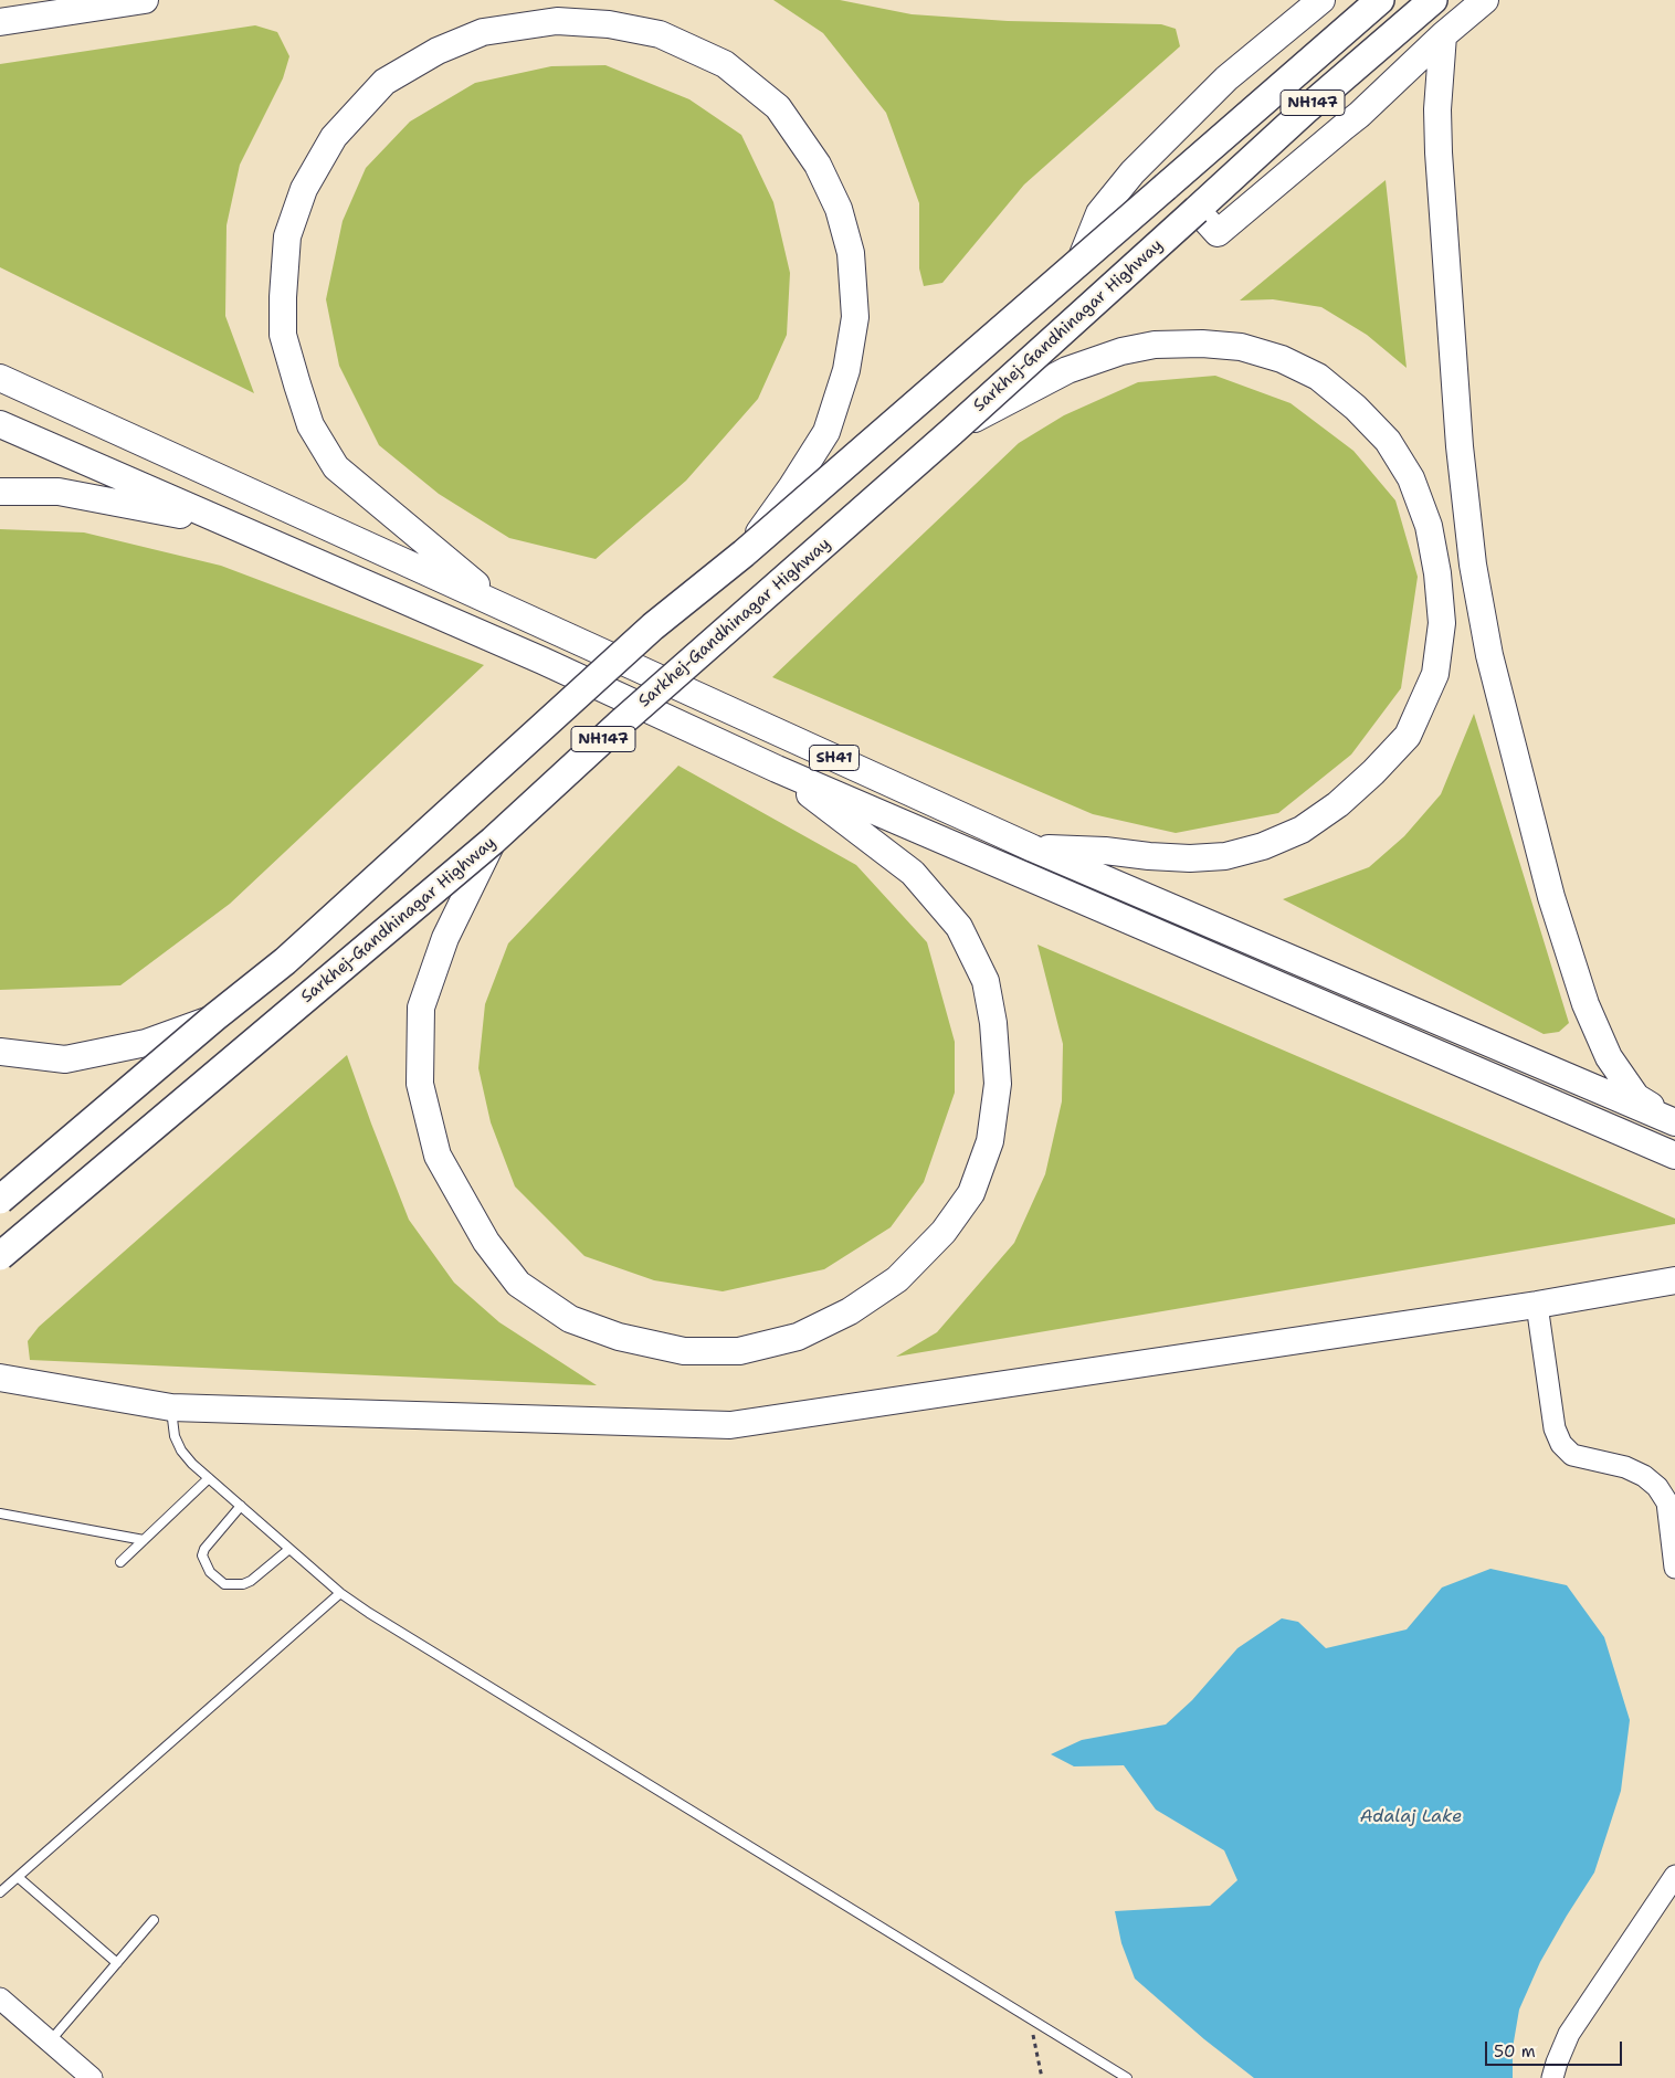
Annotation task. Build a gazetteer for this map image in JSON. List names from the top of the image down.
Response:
{
  "streets": {
    "highway": ["NH147", "Sarkhej-Gandhinagar Highway"],
    "main road": ["SH41"]
  },
  "water": ["Adalaj Lake"],
  "scale_bar": "50 m"
}
